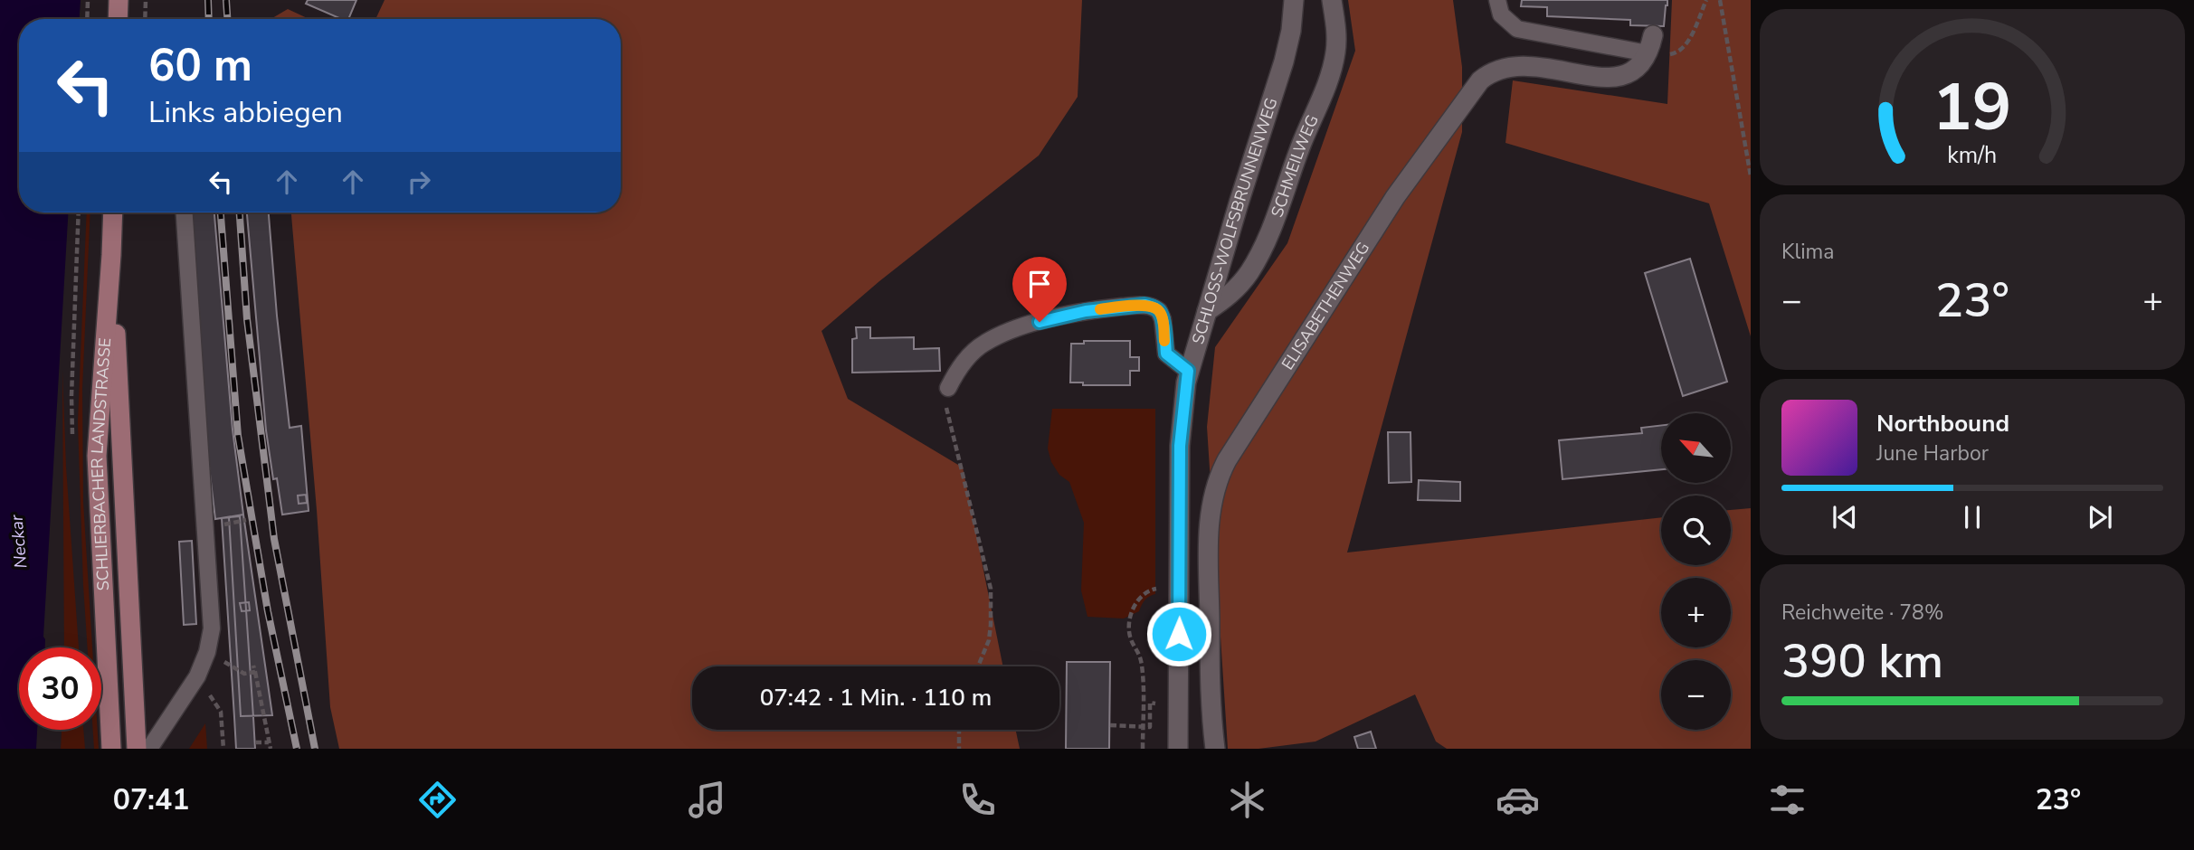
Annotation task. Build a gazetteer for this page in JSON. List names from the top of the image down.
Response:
{
  "streets": {
    "main road": ["SCHLIERBACHER LANDSTRASSE"],
    "street": ["SCHMEILWEG", "SCHLOSS-WOLFSBRUNNENWEG", "ELISABETHENWEG"]
  },
  "crossings": [
    ["SCHMEILWEG", "SCHLOSS-WOLFSBRUNNENWEG"]
  ],
  "water": ["Neckar"],
  "north": "top left",
  "page": {
    "turn": ["60 m", "Links abbiegen"],
    "tile": [
      "Klima",
      ["Reichweite · 78%", "390 km"]
    ],
    "heat": ["−", "23°", "+"],
    "song": ["Northbound", "June Harbor"],
    "map_buttons": ["+", "−"],
    "limit": "30",
    "trip": "07:42 · 1 Min. · 110 m",
    "tabs": ["07:41", "23°"],
    "gauge": ["19", "km/h"]
  }
}
